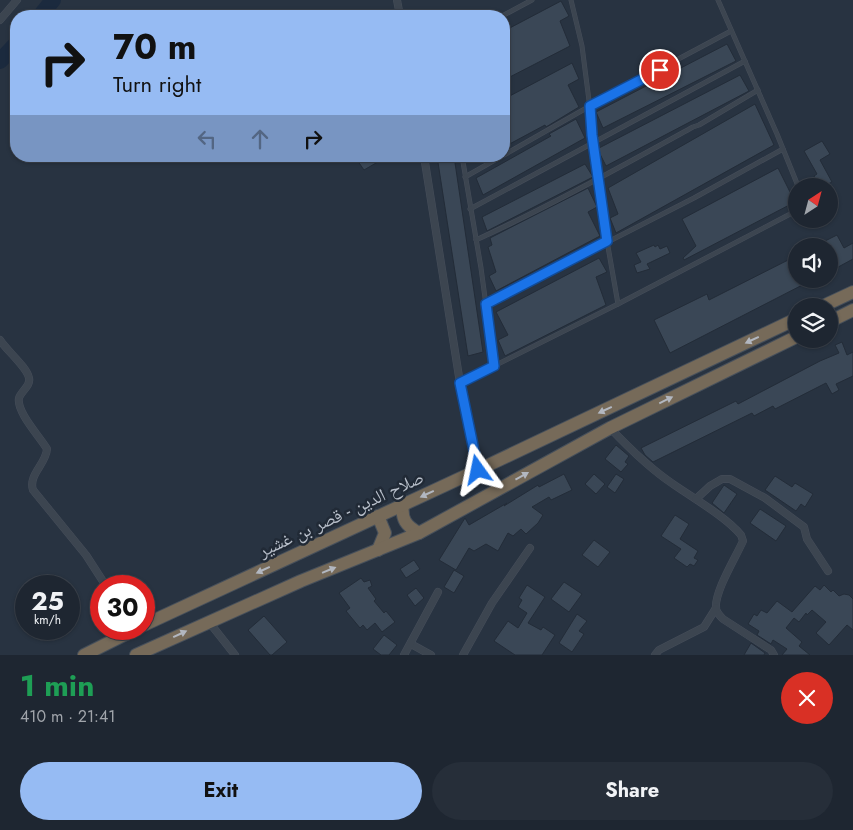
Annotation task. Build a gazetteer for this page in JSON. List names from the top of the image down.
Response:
{
  "streets": {
    "highway": ["صلاح الدين - قصر بن غشير"]
  },
  "north": "top right",
  "page": {
    "turn": ["70 m", "Turn right"],
    "speed": "25 km/h",
    "limit": "30",
    "heading": ["1 min", "410 m · 21:41"],
    "buttons": ["Exit", "Share"]
  }
}
